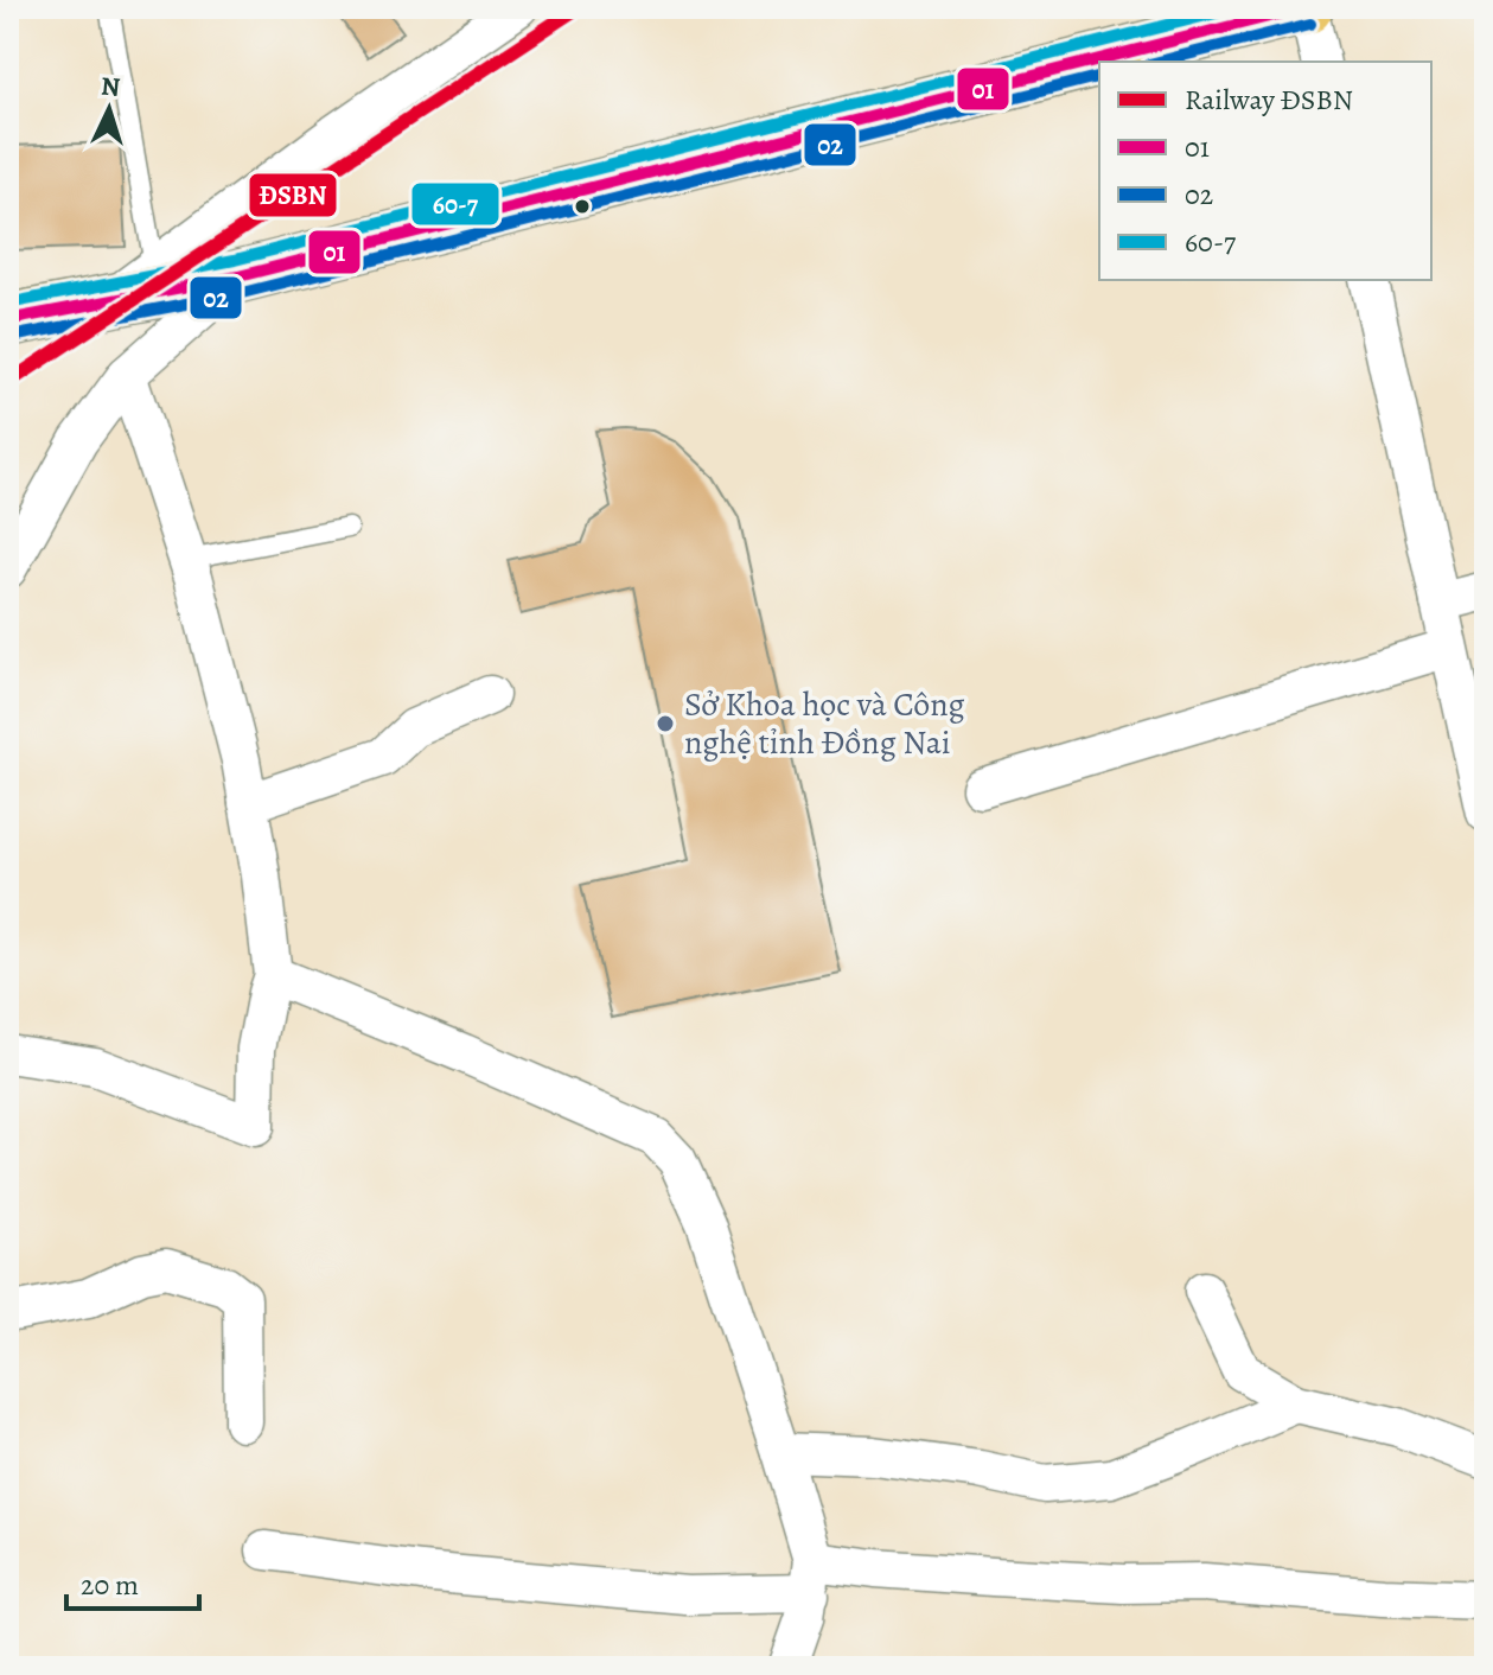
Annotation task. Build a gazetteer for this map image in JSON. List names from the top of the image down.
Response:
{
  "places": ["Sở Khoa học và Công nghệ tỉnh Đồng Nai"],
  "lines": [
    "rail line ĐSBN",
    "transit line 01",
    "transit line 60-7",
    "transit line 02"
  ],
  "legend": [
    "Railway ĐSBN",
    "01",
    "02",
    "60-7"
  ],
  "scale_bar": "20 m",
  "north": "top"
}
